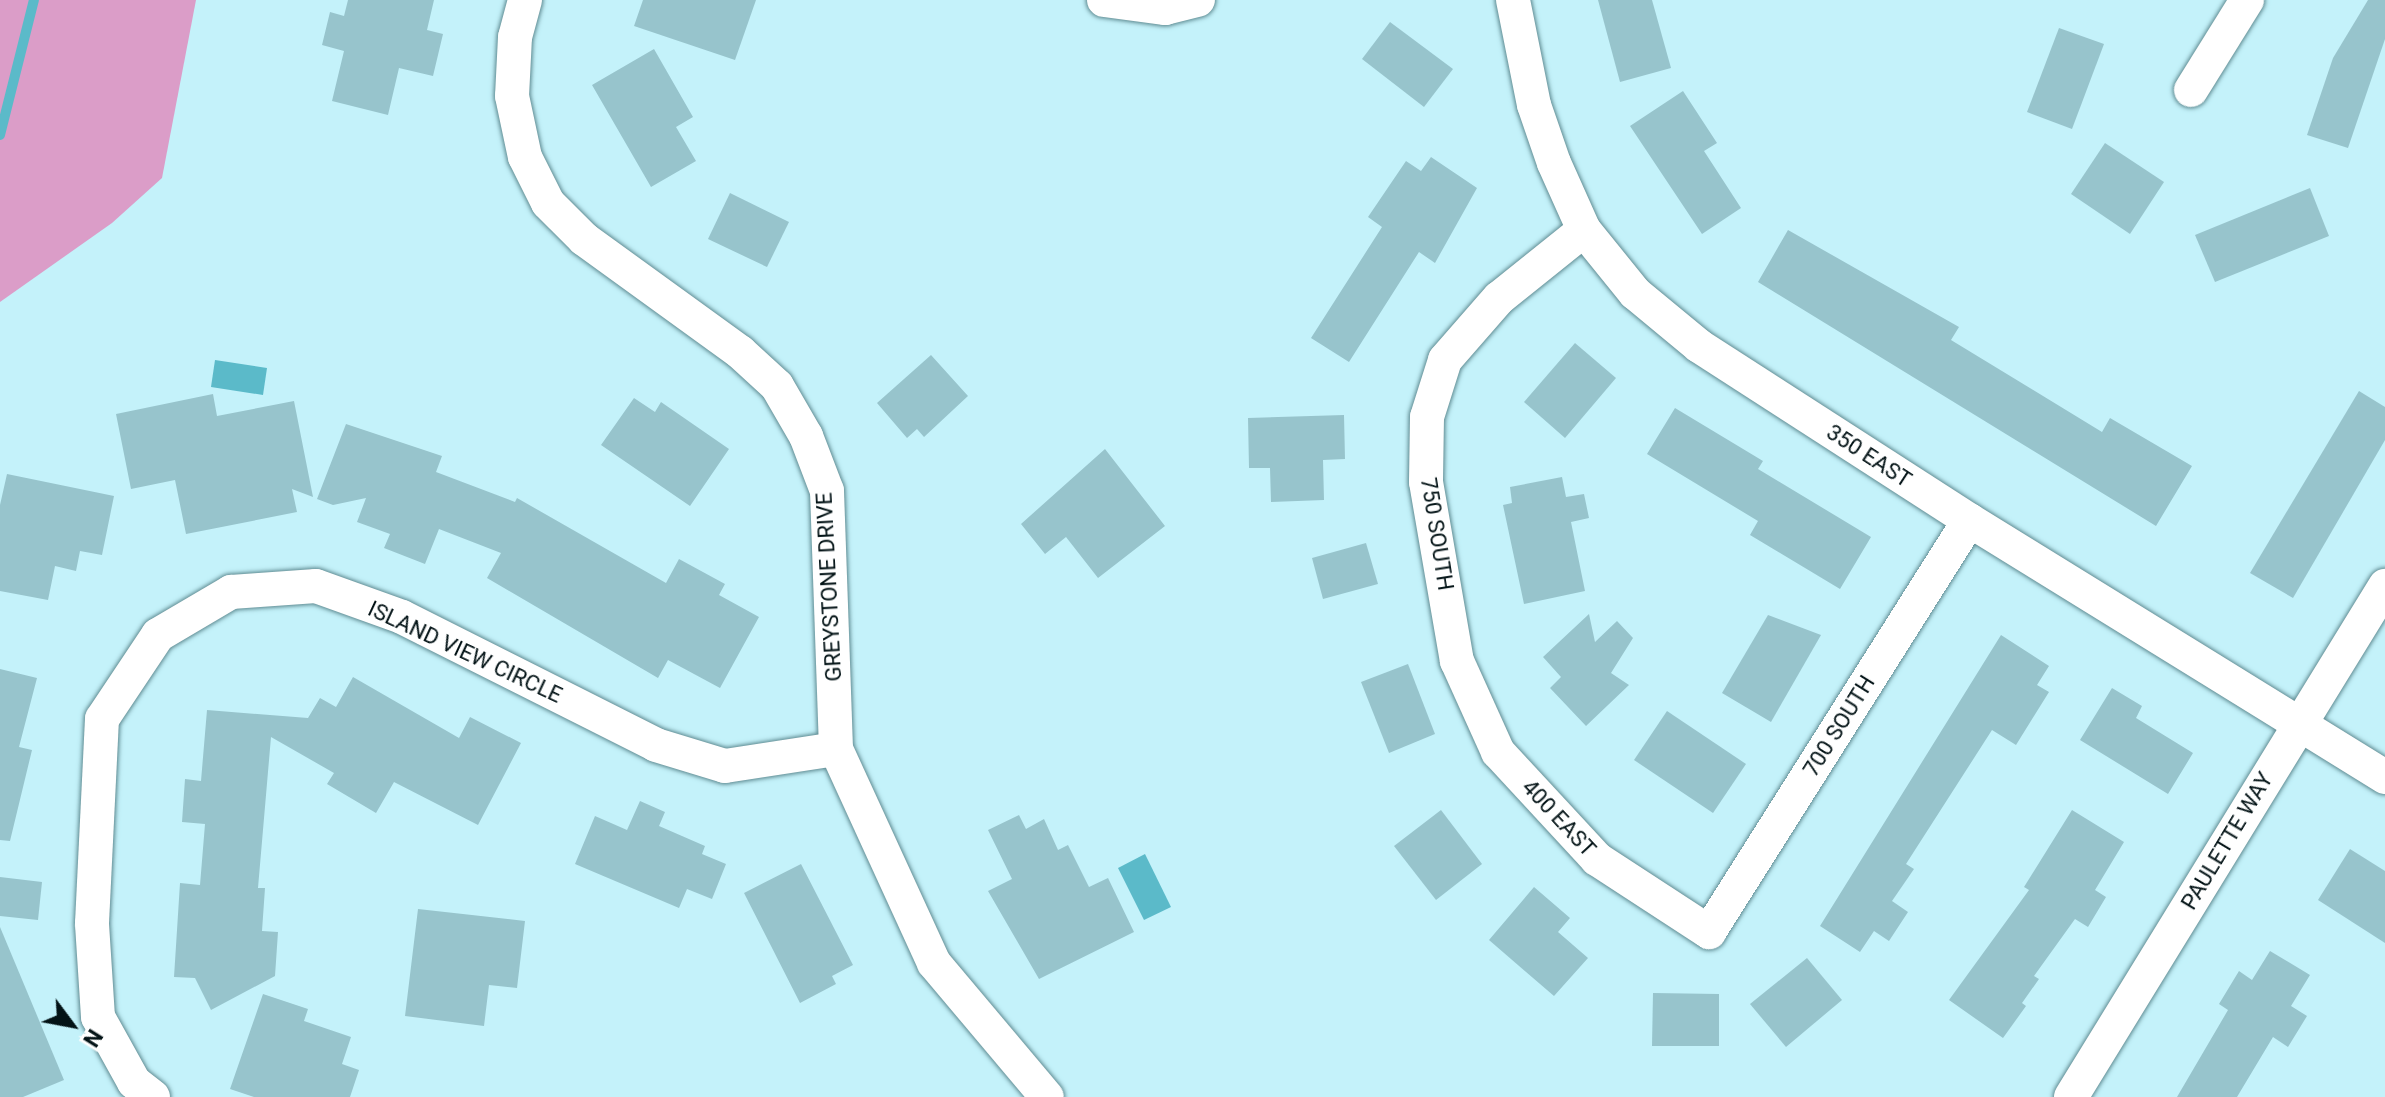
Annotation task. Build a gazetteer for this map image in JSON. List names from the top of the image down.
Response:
{
  "streets": {
    "street": [
      "350 EAST",
      "750 SOUTH",
      "GREYSTONE DRIVE",
      "ISLAND VIEW CIRCLE",
      "700 SOUTH",
      "400 EAST",
      "PAULETTE WAY"
    ]
  },
  "crossings": [
    ["350 EAST", "750 SOUTH"],
    ["350 EAST", "700 SOUTH"],
    ["350 EAST", "PAULETTE WAY"],
    ["750 SOUTH", "400 EAST"],
    ["GREYSTONE DRIVE", "ISLAND VIEW CIRCLE"],
    ["700 SOUTH", "400 EAST"]
  ],
  "north": "bottom right"
}
